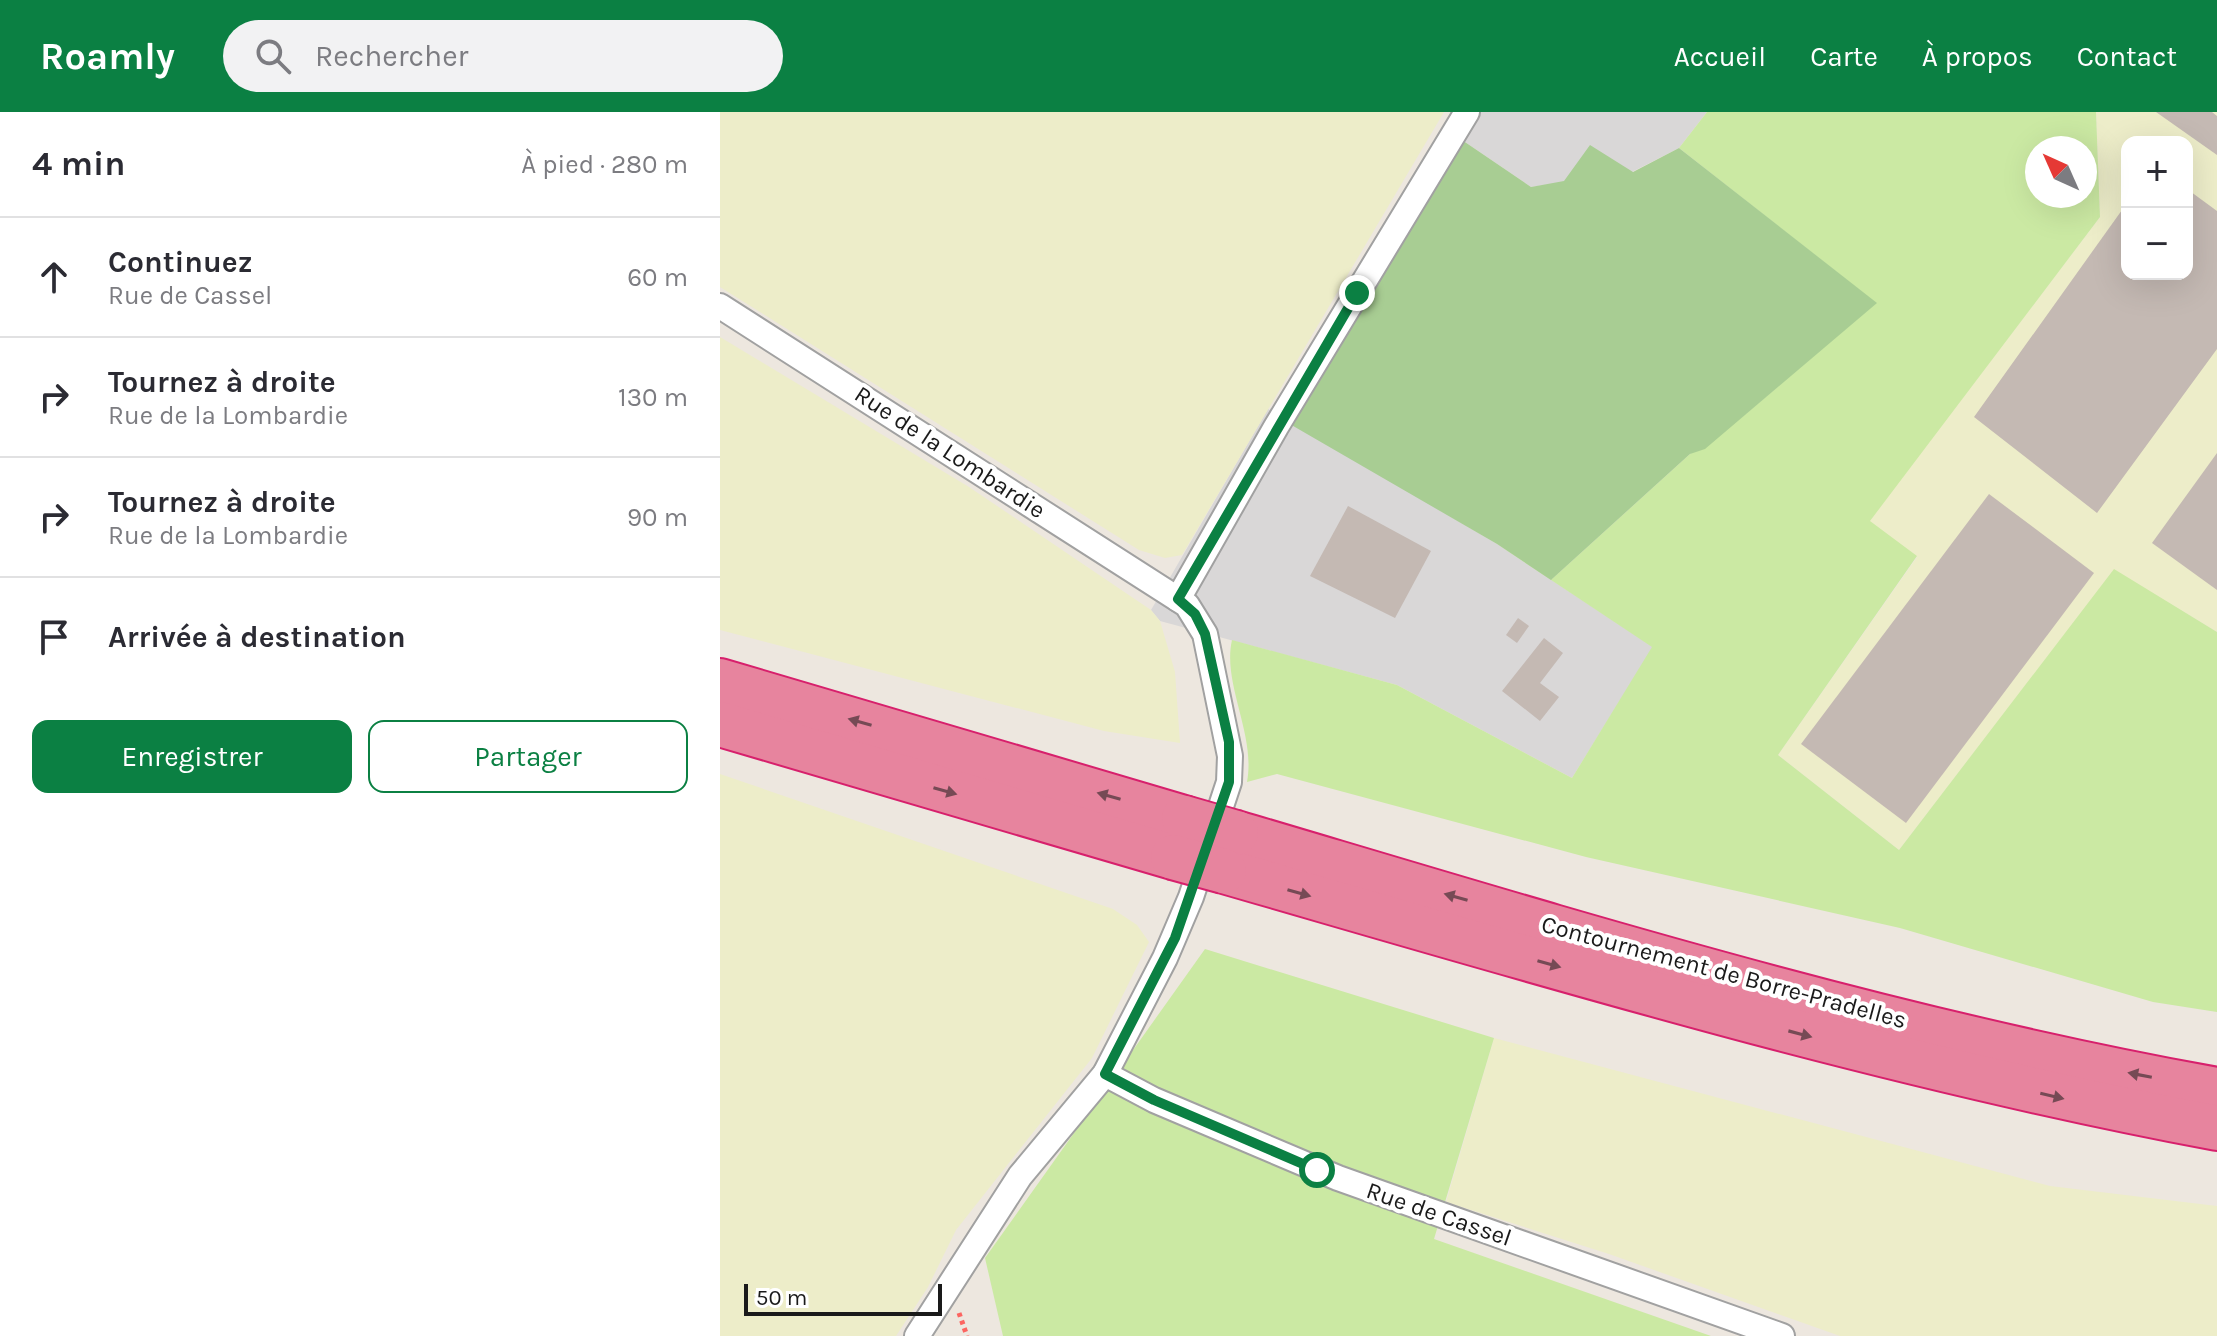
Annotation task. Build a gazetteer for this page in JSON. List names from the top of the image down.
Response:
{
  "streets": {
    "highway": ["Contournement de Borre-Pradelles"],
    "street": ["Rue de la Lombardie", "Rue de Cassel"]
  },
  "crossings": [
    ["Rue de la Lombardie", "Rue de Cassel"]
  ],
  "scale_bar": "50 m",
  "north": "top left",
  "page": {
    "header": "Roamly",
    "search": "Rechercher",
    "nav": [
      "Accueil",
      "Carte",
      "À propos",
      "Contact"
    ],
    "heading": ["4 min", "À pied · 280 m"],
    "map_buttons": ["+", "−"],
    "list": [
      ["Continuez", "Rue de Cassel", "60 m"],
      ["Tournez à droite", "Rue de la Lombardie", "130 m"],
      ["Tournez à droite", "Rue de la Lombardie", "90 m"],
      "Arrivée à destination"
    ],
    "buttons": ["Enregistrer", "Partager"],
    "scale": "50 m"
  }
}
